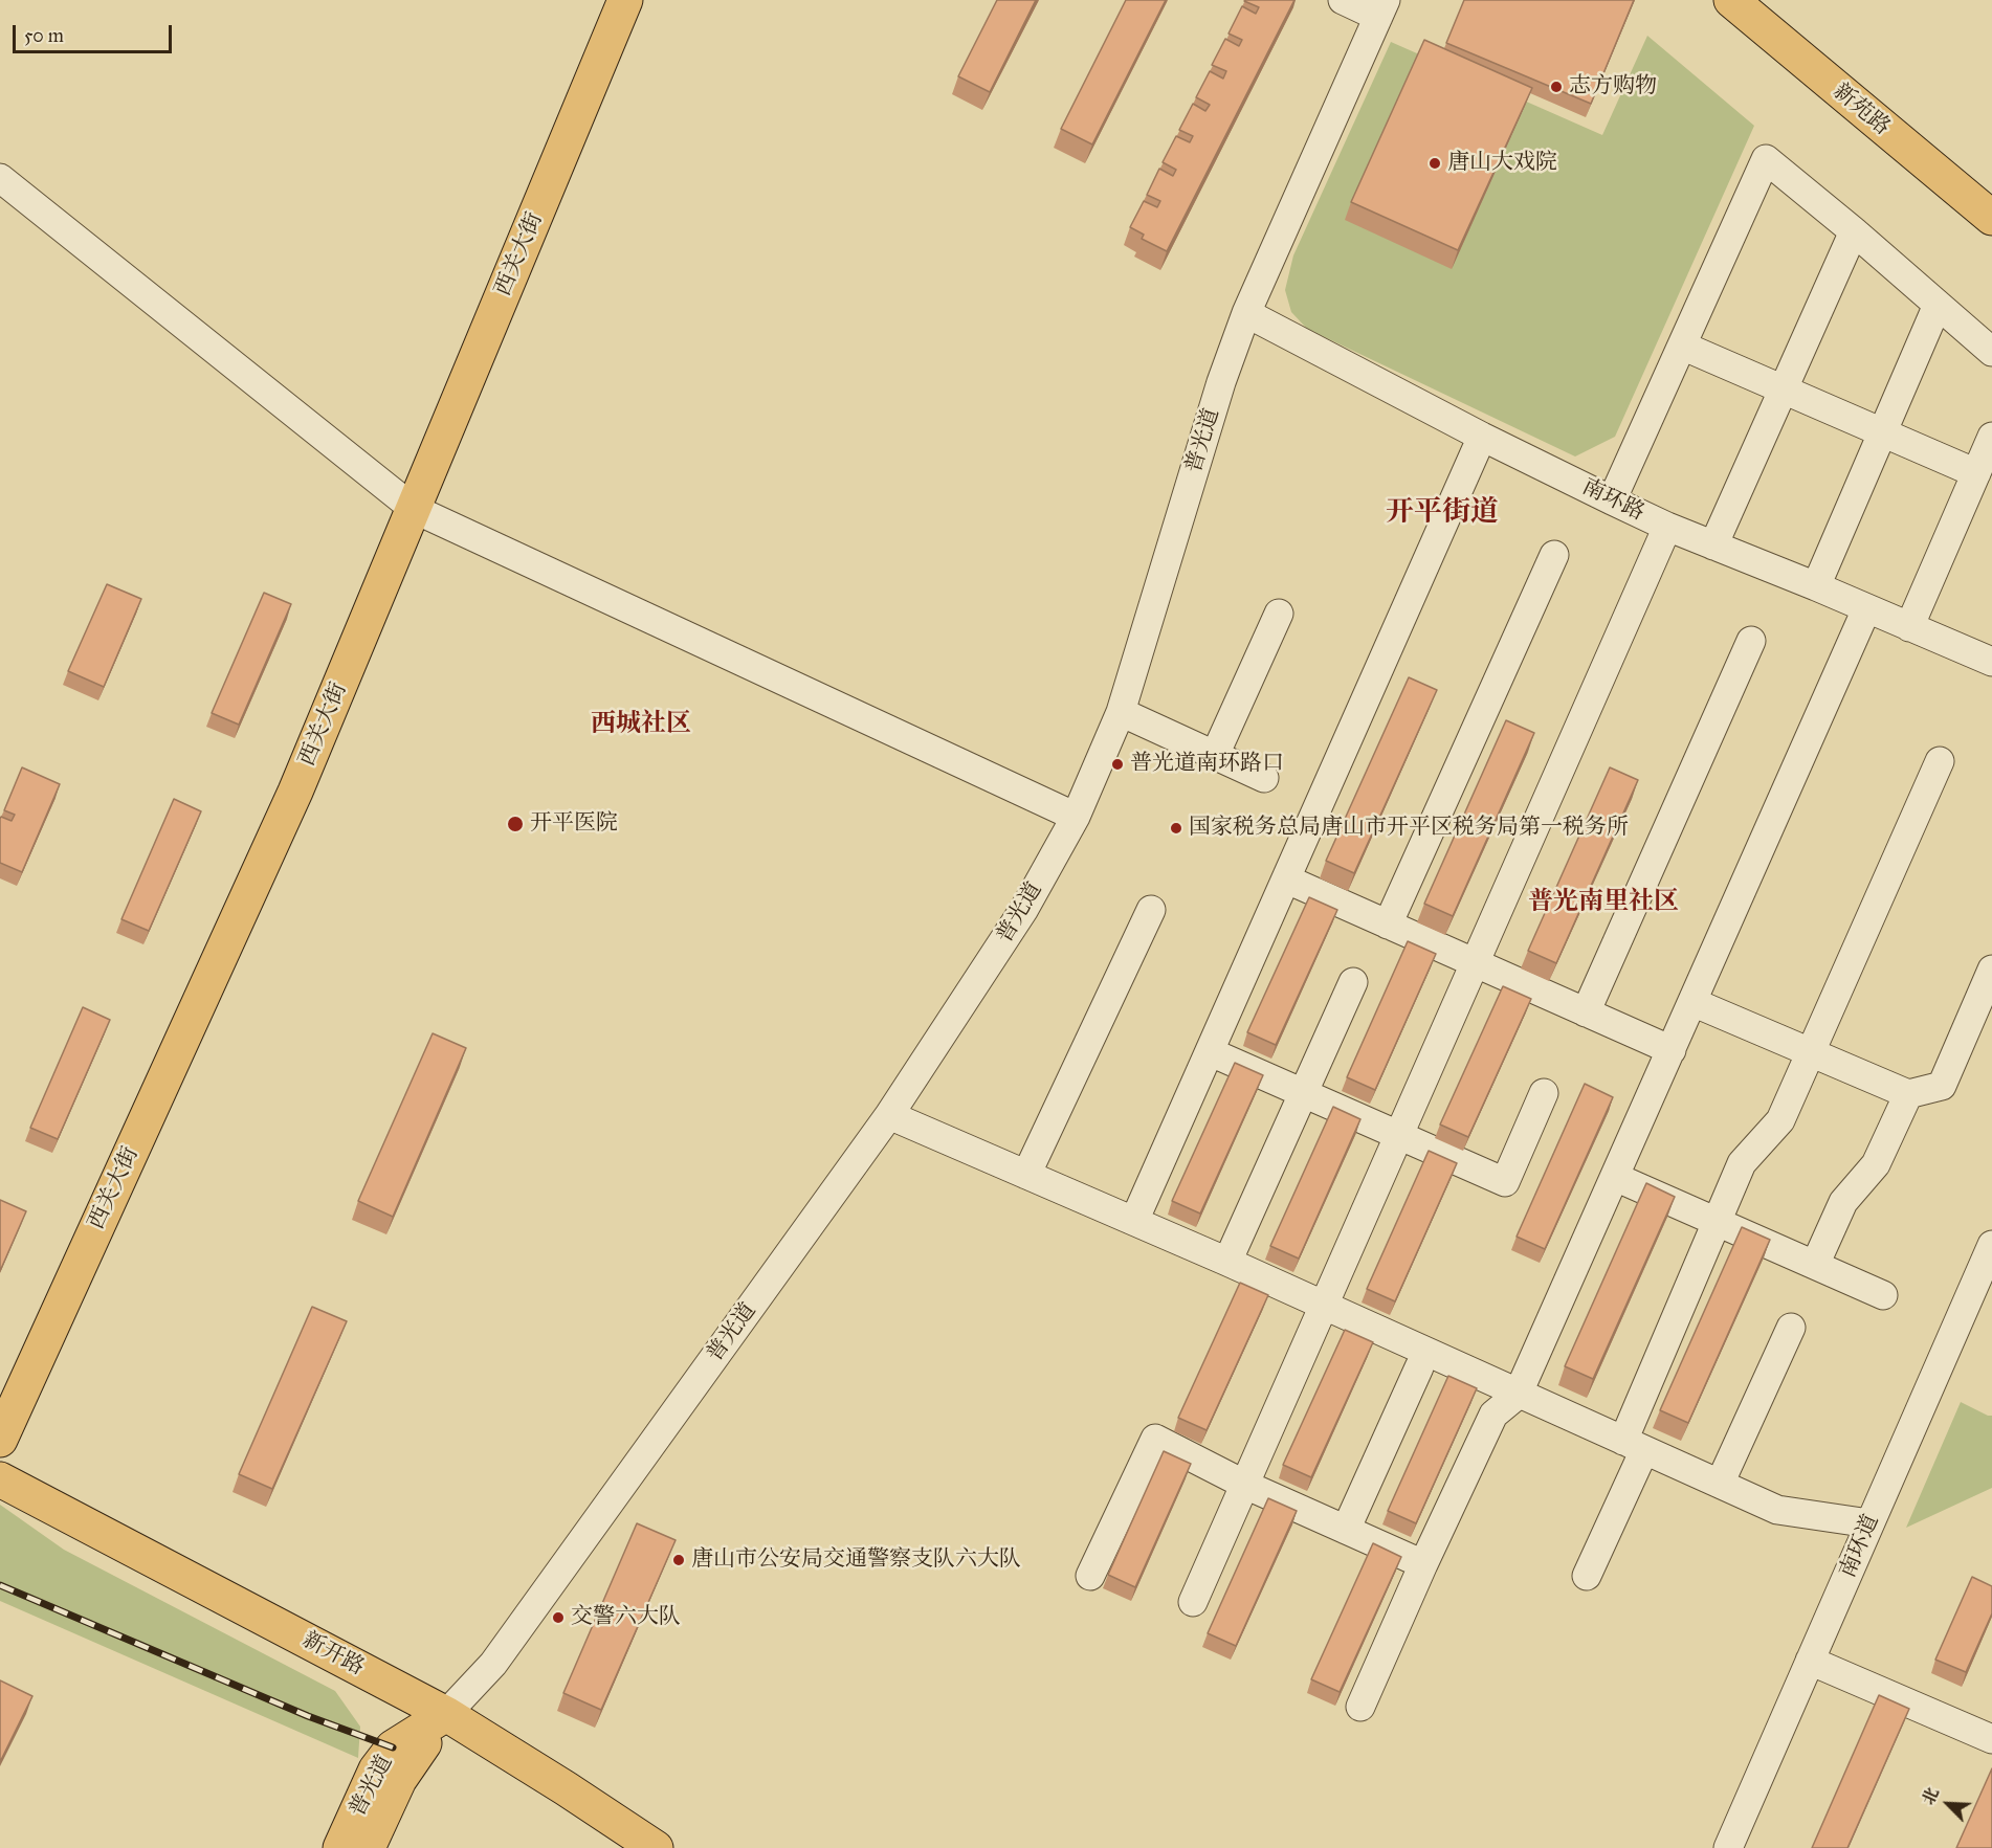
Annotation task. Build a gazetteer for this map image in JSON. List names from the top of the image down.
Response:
{
  "streets": {
    "main road": [
      "新苑路",
      "西关大街",
      "普光道",
      "新开路"
    ],
    "street": ["南环路", "南环道"]
  },
  "crossings": [
    ["普光道", "南环路"],
    ["普光道", "新开路"]
  ],
  "districts": ["开平街道", "西城社区", "普光南里社区"],
  "places": [
    "志方购物",
    "唐山大戏院",
    "普光道南环路口",
    "开平医院",
    "国家税务总局唐山市开平区税务局第一税务所",
    "唐山市公安局交通警察支队六大队",
    "交警六大队"
  ],
  "scale_bar": "50 m",
  "north": "top left"
}
